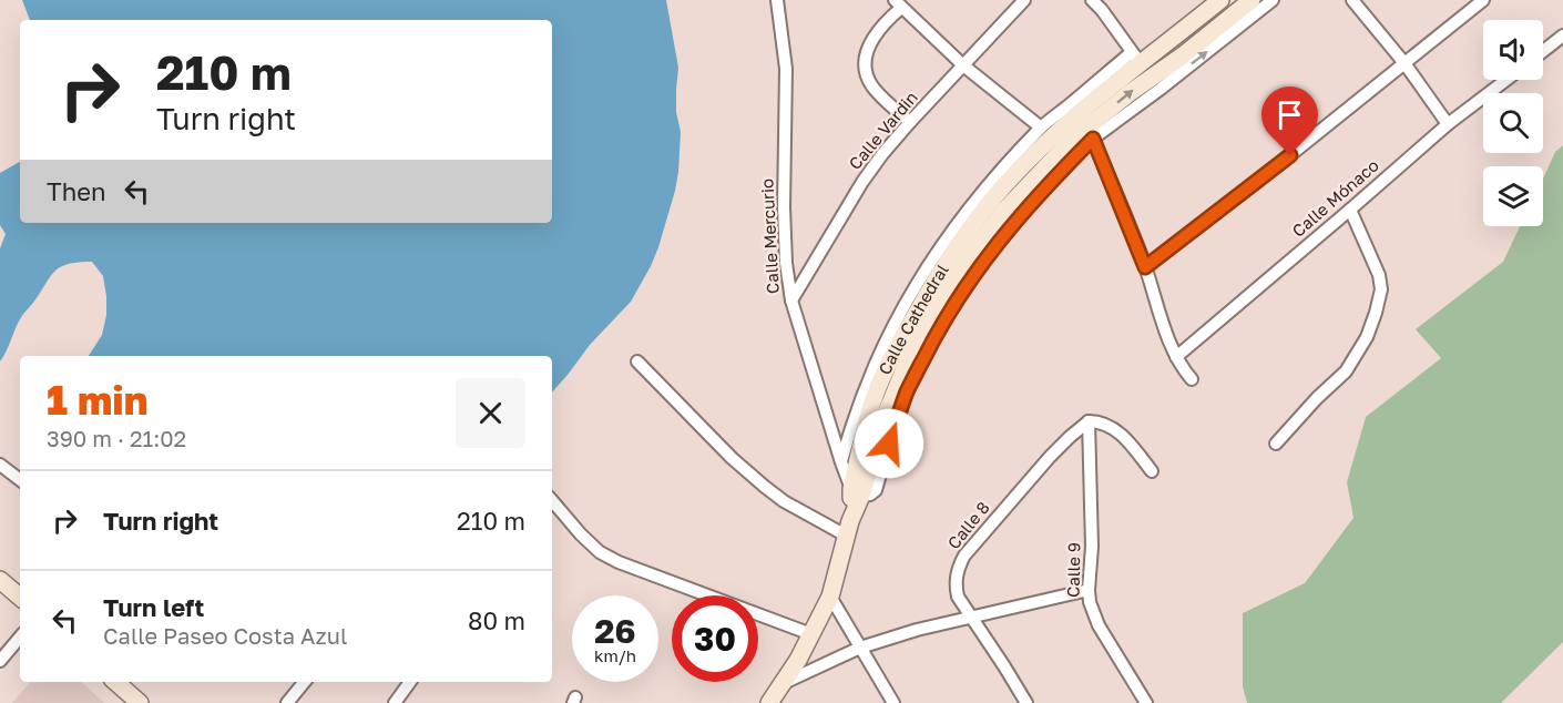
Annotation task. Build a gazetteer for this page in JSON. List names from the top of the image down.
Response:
{
  "streets": {
    "street": [
      "Calle Vardin",
      "Calle Mónaco",
      "Calle Mercurio",
      "Calle Cathedral",
      "Calle 8",
      "Calle 9"
    ]
  },
  "crossings": [
    ["Calle Vardin", "Calle Mercurio"],
    ["Calle Mercurio", "Calle Cathedral"],
    ["Calle 8", "Calle 9"]
  ],
  "page": {
    "turn": ["210 m", "Turn right"],
    "then": "Then",
    "heading": ["1 min", "390 m · 21:02"],
    "list": [
      {
        "name": "Turn right",
        "value": "210 m"
      },
      {
        "name": "Turn left",
        "note": "Calle Paseo Costa Azul",
        "value": "80 m"
      }
    ],
    "speed": "26 km/h",
    "limit": "30"
  }
}
